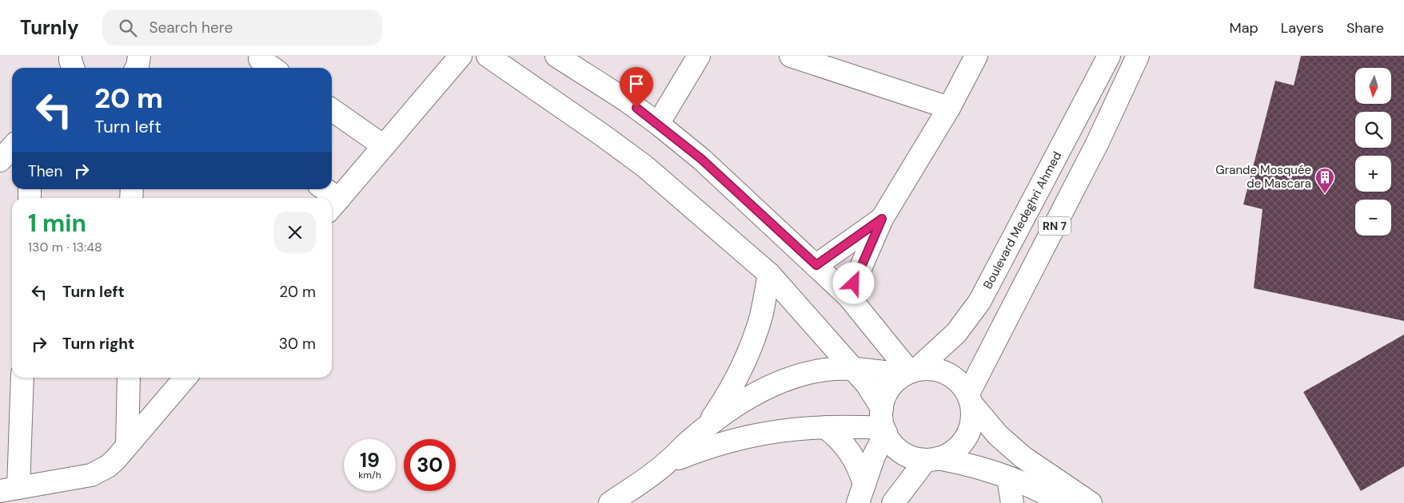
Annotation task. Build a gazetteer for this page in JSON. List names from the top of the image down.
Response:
{
  "streets": {
    "main road": ["Boulevard Medeghri Ahmed", "RN 7"]
  },
  "crossings": [
    ["Boulevard Medeghri Ahmed", "RN 7"]
  ],
  "places": {
    "building": ["Grande Mosquée de Mascara"]
  },
  "north": "bottom",
  "page": {
    "header": "Turnly",
    "search": "Search here",
    "nav": ["Map", "Layers", "Share"],
    "map_buttons": ["+", "−"],
    "turn": ["20 m", "Turn left"],
    "then": "Then",
    "heading": ["1 min", "130 m · 13:48"],
    "list": [
      {
        "name": "Turn left",
        "value": "20 m"
      },
      {
        "name": "Turn right",
        "value": "30 m"
      }
    ],
    "speed": "19 km/h",
    "limit": "30"
  }
}
